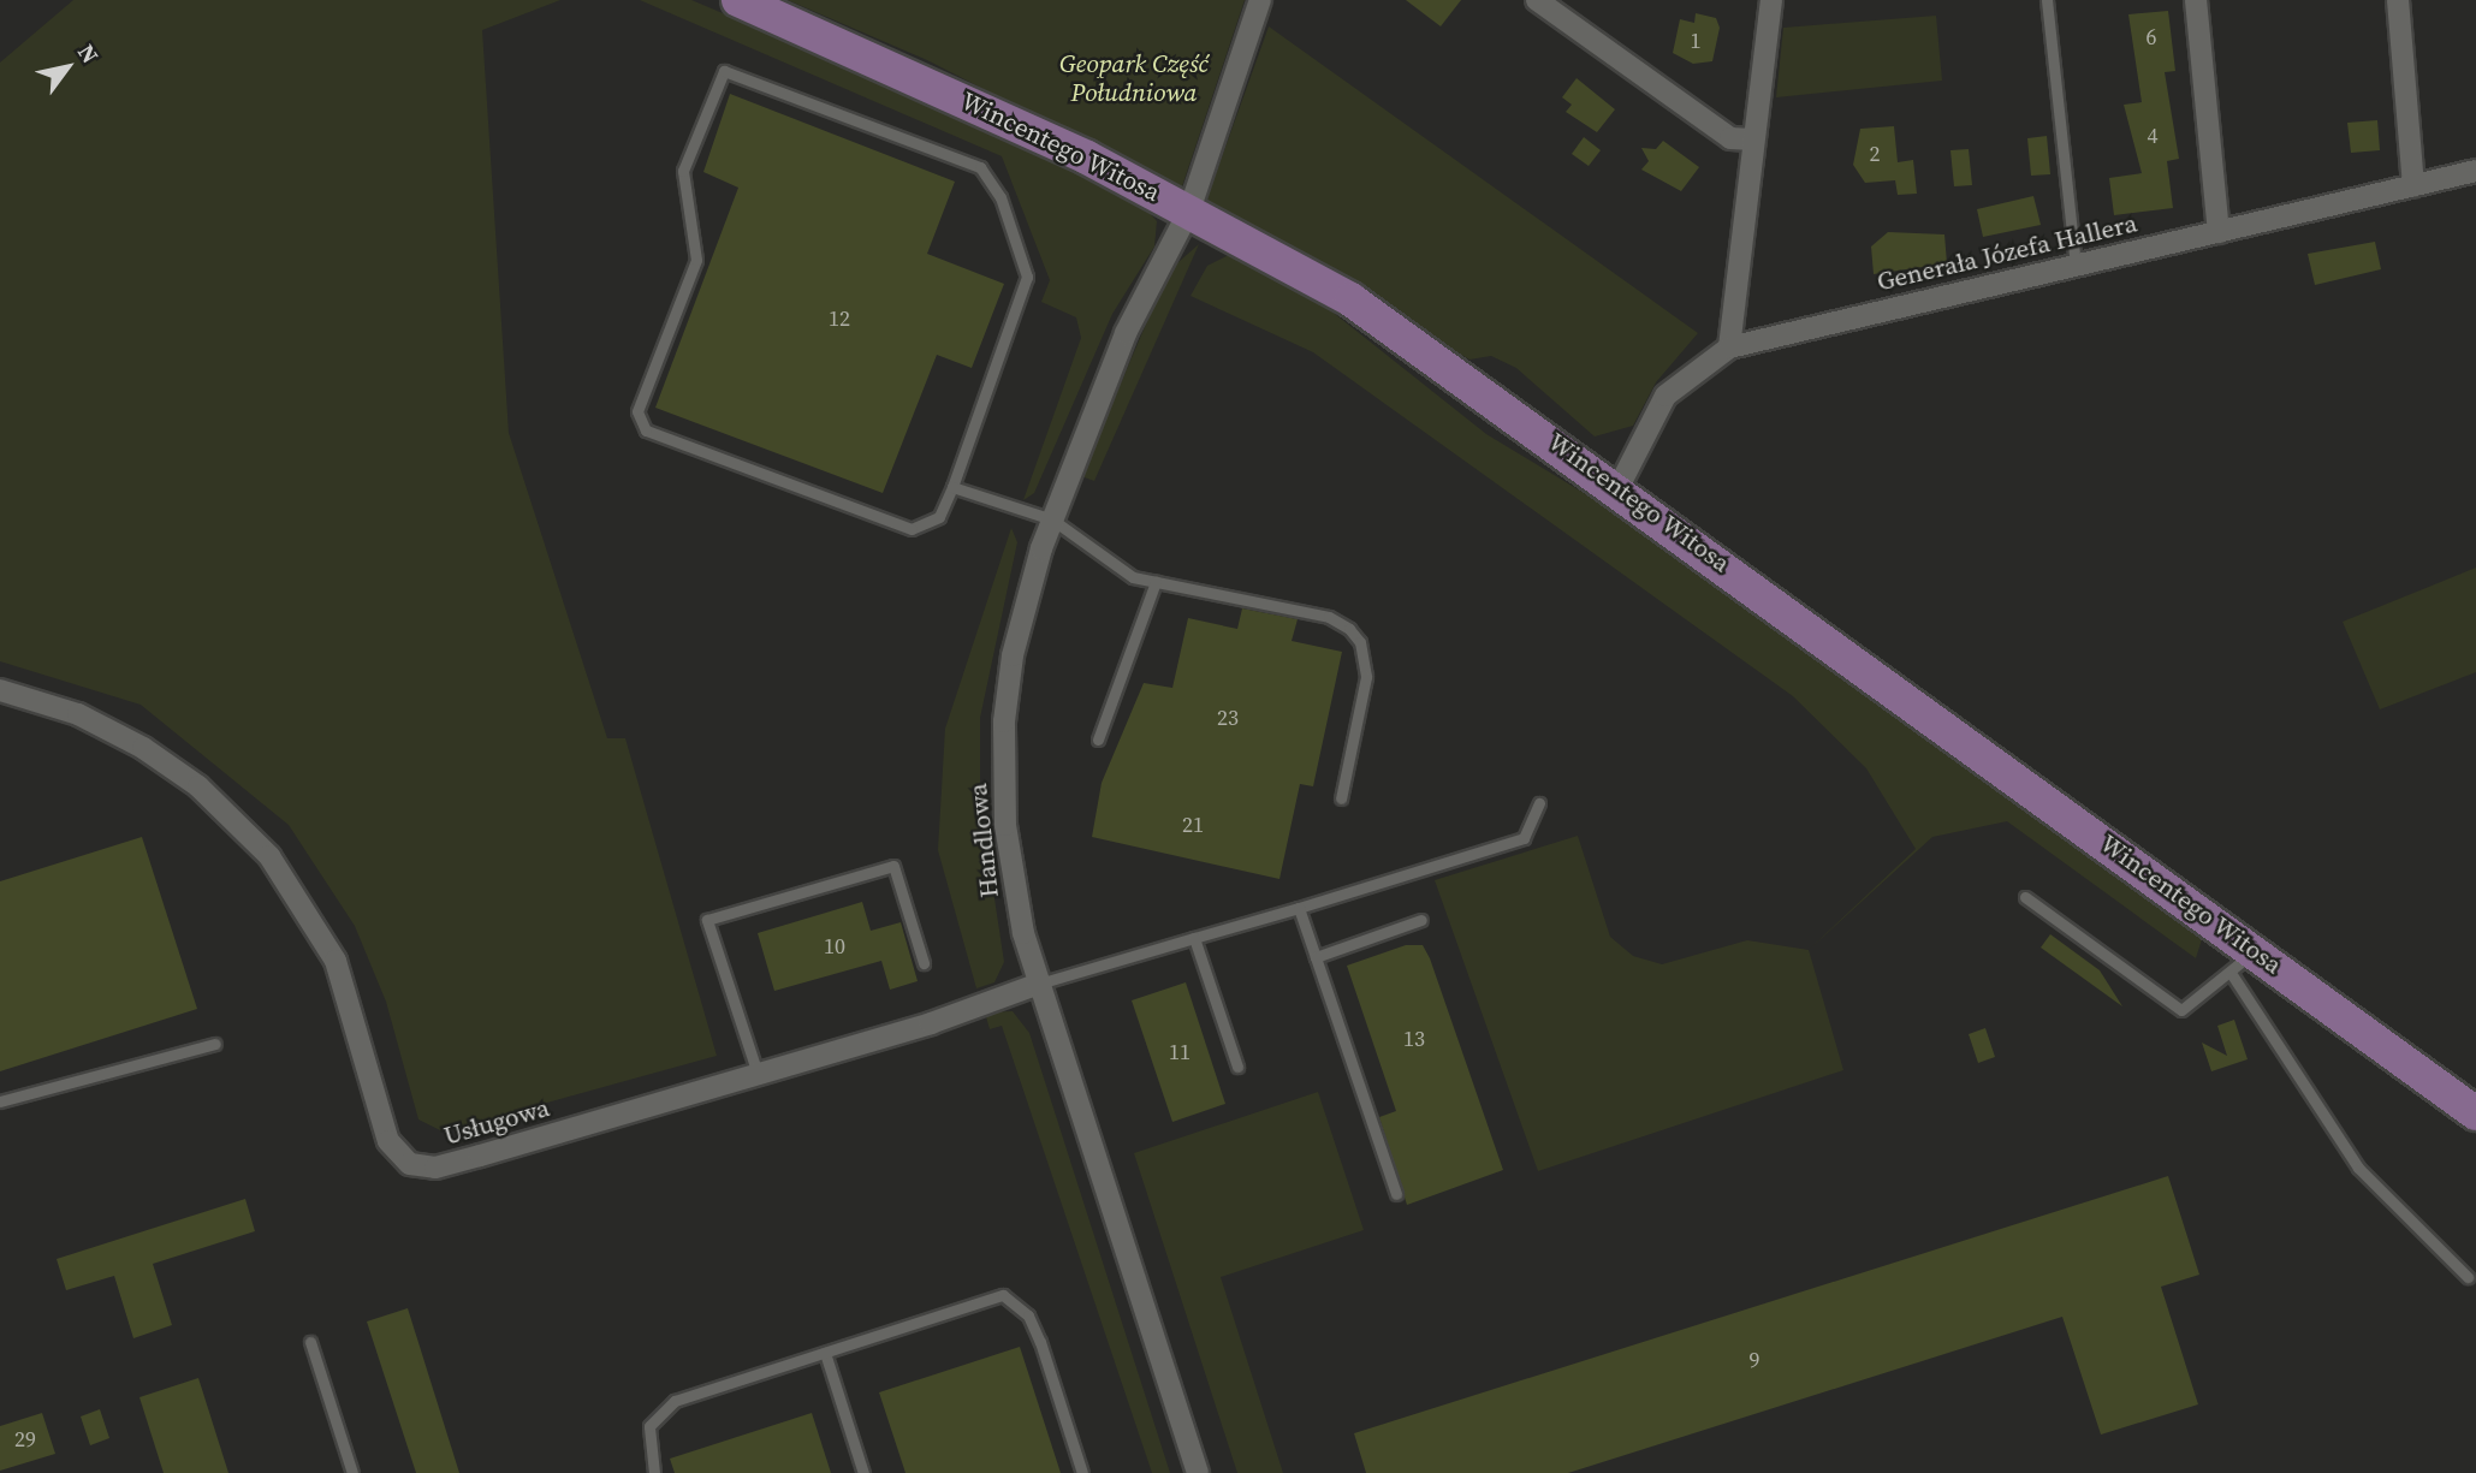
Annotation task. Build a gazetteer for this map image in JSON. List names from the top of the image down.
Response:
{
  "streets": {
    "main road": ["Wincentego Witosa"],
    "street": ["Generała Józefa Hallera", "Handlowa", "Usługowa"]
  },
  "crossings": [
    ["Wincentego Witosa", "Generała Józefa Hallera"],
    ["Wincentego Witosa", "Handlowa"],
    ["Handlowa", "Usługowa"]
  ],
  "parks": ["Geopark Część Południowa"],
  "house_numbers": [
    "6",
    "1",
    "4",
    "2",
    "12",
    "23",
    "21",
    "10",
    "13",
    "11",
    "9",
    "29"
  ],
  "north": "top right"
}
